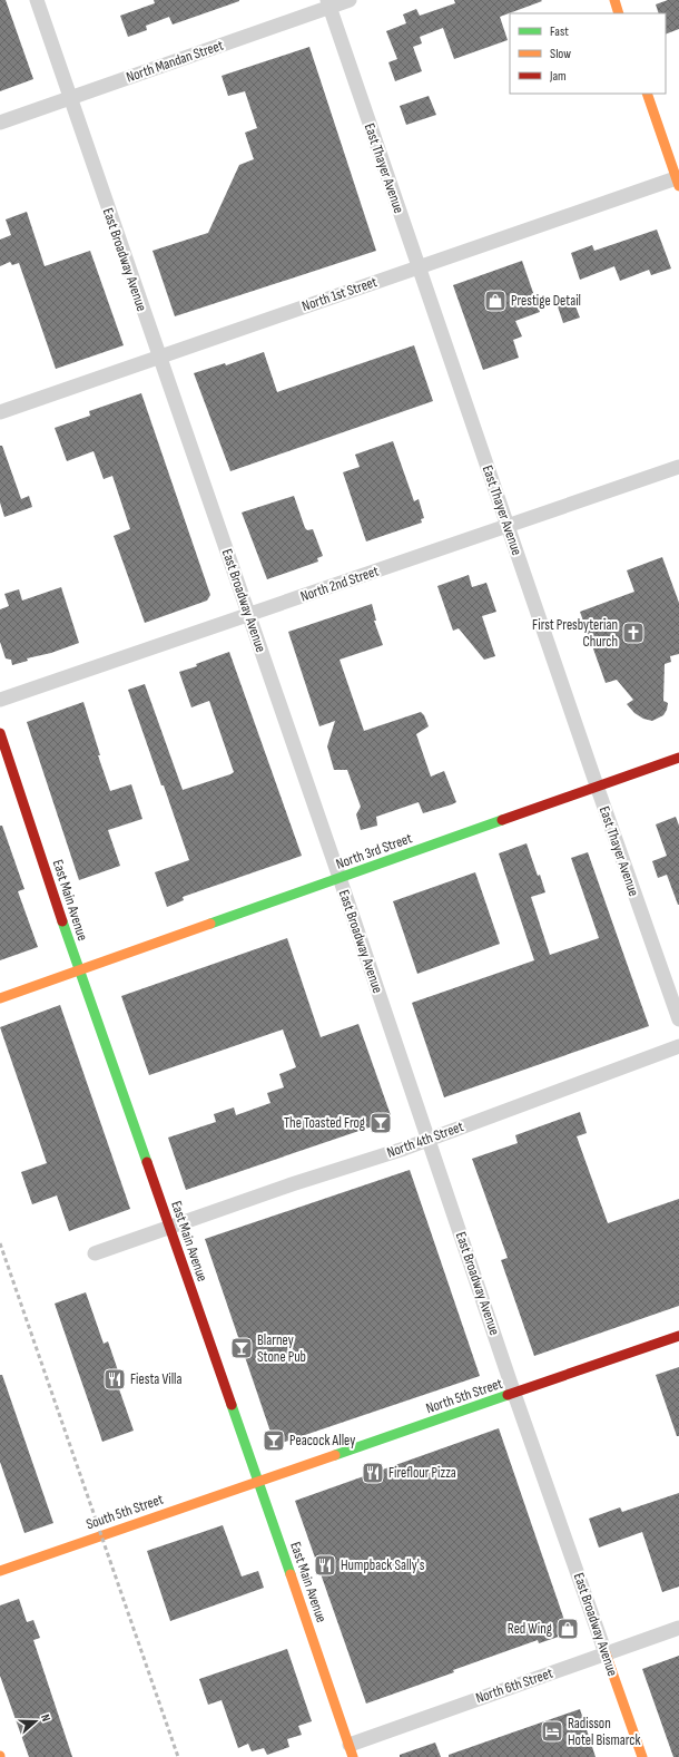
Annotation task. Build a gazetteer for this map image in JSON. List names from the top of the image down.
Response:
{
  "streets": {
    "street": [
      "North Mandan Street",
      "East Thayer Avenue",
      "East Broadway Avenue",
      "North 1st Street",
      "North 2nd Street",
      "North 3rd Street",
      "East Main Avenue",
      "North 4th Street",
      "North 5th Street",
      "South 5th Street",
      "North 6th Street"
    ]
  },
  "crossings": [
    ["North Mandan Street", "East Thayer Avenue"],
    ["North Mandan Street", "East Broadway Avenue"],
    ["East Thayer Avenue", "North 1st Street"],
    ["East Thayer Avenue", "North 2nd Street"],
    ["East Thayer Avenue", "North 3rd Street"],
    ["East Broadway Avenue", "North 1st Street"],
    ["East Broadway Avenue", "North 2nd Street"],
    ["East Broadway Avenue", "North 3rd Street"],
    ["East Broadway Avenue", "North 4th Street"],
    ["East Broadway Avenue", "North 5th Street"],
    ["East Broadway Avenue", "North 6th Street"],
    ["North 3rd Street", "East Main Avenue"],
    ["East Main Avenue", "North 4th Street"],
    ["East Main Avenue", "North 5th Street"],
    ["East Main Avenue", "South 5th Street"],
    ["East Main Avenue", "North 6th Street"],
    ["North 5th Street", "South 5th Street"]
  ],
  "places": {
    "shop": ["Prestige Detail", "Red Wing"],
    "church": ["First Presbyterian Church"],
    "bar": ["The Toasted Frog", "Blarney Stone Pub", "Peacock Alley"],
    "restaurant": ["Fiesta Villa", "Fireflour Pizza", "Humpback Sally's"],
    "hotel": ["Radisson Hotel Bismarck"]
  },
  "legend": ["Fast", "Slow", "Jam"],
  "north": "right"
}
